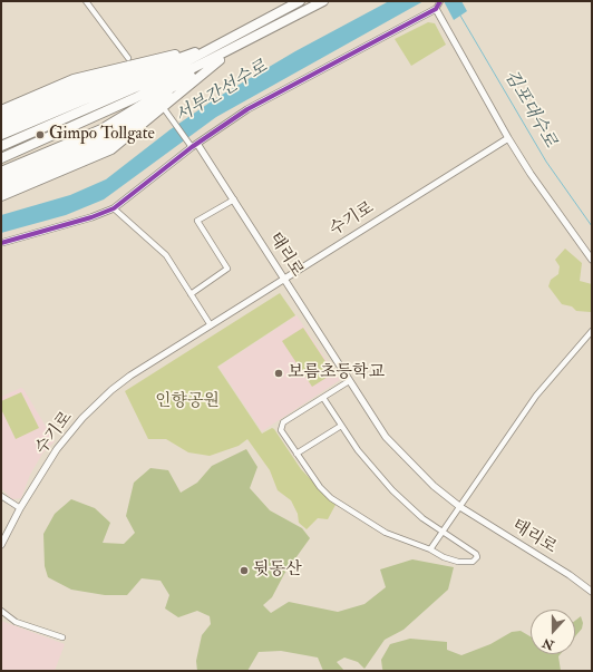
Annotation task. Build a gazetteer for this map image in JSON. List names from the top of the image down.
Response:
{
  "streets": {
    "street": ["수기로", "태리로"]
  },
  "crossings": [
    ["수기로", "태리로"]
  ],
  "water": ["서부간선수로", "김포대수로"],
  "parks": ["인향공원"],
  "places": ["Gimpo Tollgate", "보름초등학교", "뒷동산"],
  "north": "bottom"
}
